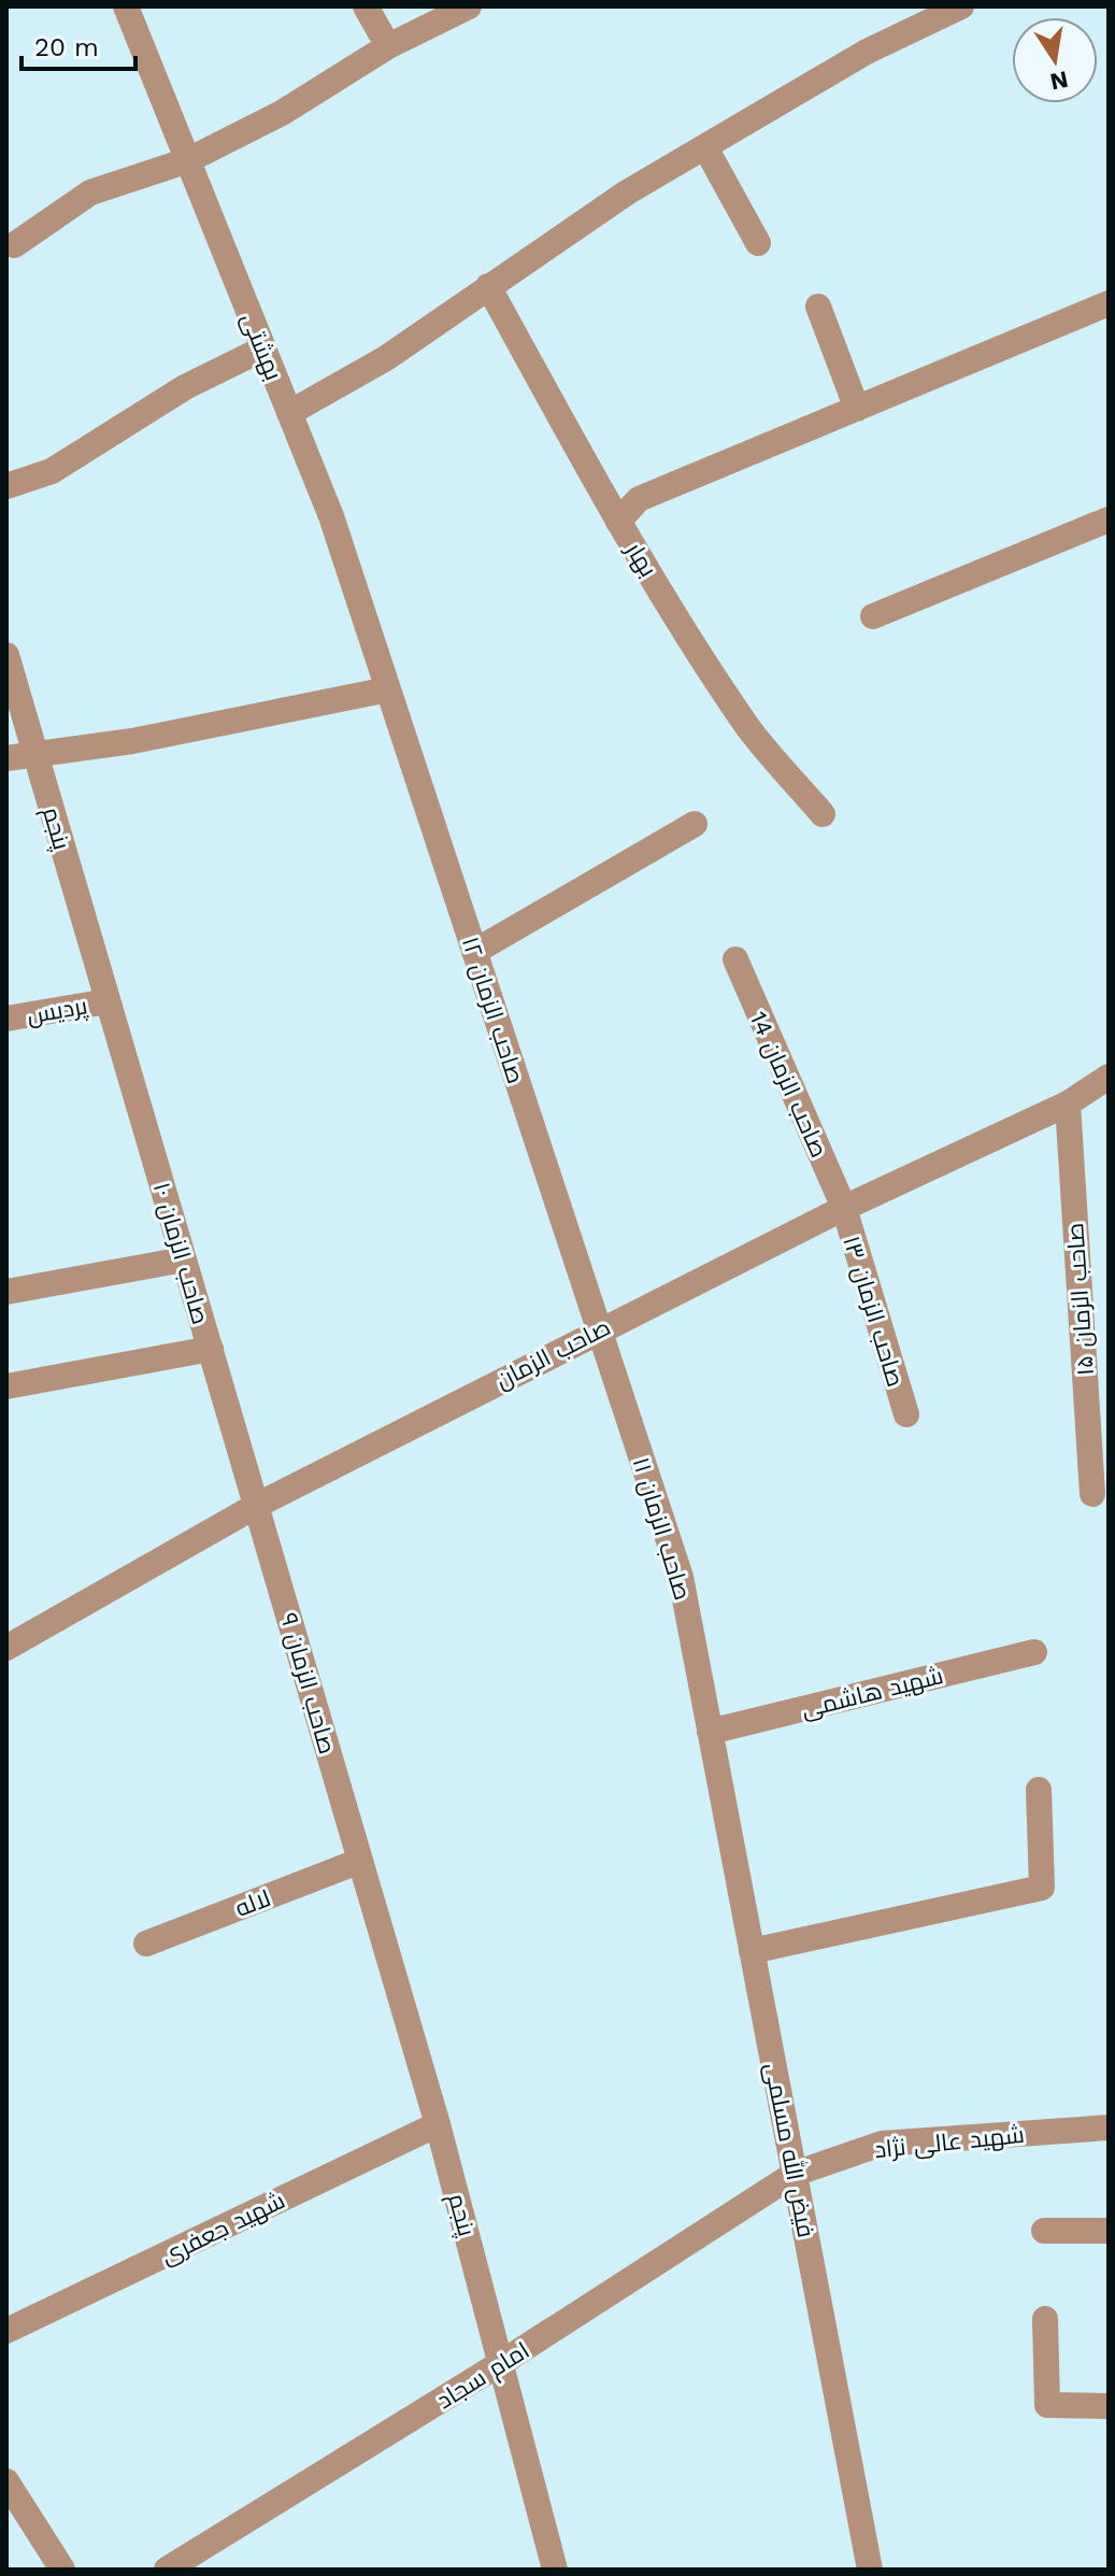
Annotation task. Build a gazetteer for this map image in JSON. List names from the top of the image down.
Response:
{
  "streets": {
    "street": [
      "بهشتی",
      "بهار",
      "پنجم",
      "پردیس",
      "صاحب الزمان ۱۲",
      "صاحب الزمان 14",
      "صاحب الزمان ۱۰",
      "صاحب الزمان ۱۵",
      "صاحب الزمان ۱۳",
      "صاحب الزمان",
      "صاحب الزمان ۱۱",
      "صاحب الزمان ۹",
      "شهید هاشمی",
      "لاله",
      "شهید عالی نژاد",
      "فیض الله مسلمی",
      "شهید جعفری",
      "امام سجاد"
    ]
  },
  "crossings": [
    ["بهشتی", "صاحب الزمان ۱۲"],
    ["پنجم", "پردیس"],
    ["پنجم", "صاحب الزمان ۱۰"],
    ["پنجم", "صاحب الزمان ۹"],
    ["پنجم", "لاله"],
    ["پنجم", "شهید جعفری"],
    ["پنجم", "امام سجاد"],
    ["پردیس", "صاحب الزمان ۱۰"],
    ["صاحب الزمان ۱۲", "صاحب الزمان"],
    ["صاحب الزمان ۱۲", "صاحب الزمان ۱۱"],
    ["صاحب الزمان 14", "صاحب الزمان ۱۳"],
    ["صاحب الزمان 14", "صاحب الزمان"],
    ["صاحب الزمان ۱۰", "صاحب الزمان"],
    ["صاحب الزمان ۱۰", "صاحب الزمان ۹"],
    ["صاحب الزمان ۱۵", "صاحب الزمان"],
    ["صاحب الزمان ۱۳", "صاحب الزمان"],
    ["صاحب الزمان", "صاحب الزمان ۱۱"],
    ["صاحب الزمان", "صاحب الزمان ۹"],
    ["صاحب الزمان ۱۱", "شهید هاشمی"],
    ["صاحب الزمان ۱۱", "فیض الله مسلمی"],
    ["صاحب الزمان ۹", "لاله"],
    ["شهید هاشمی", "فیض الله مسلمی"],
    ["شهید عالی نژاد", "فیض الله مسلمی"],
    ["شهید عالی نژاد", "امام سجاد"],
    ["فیض الله مسلمی", "امام سجاد"]
  ],
  "scale_bar": "20 m",
  "north": "bottom"
}
